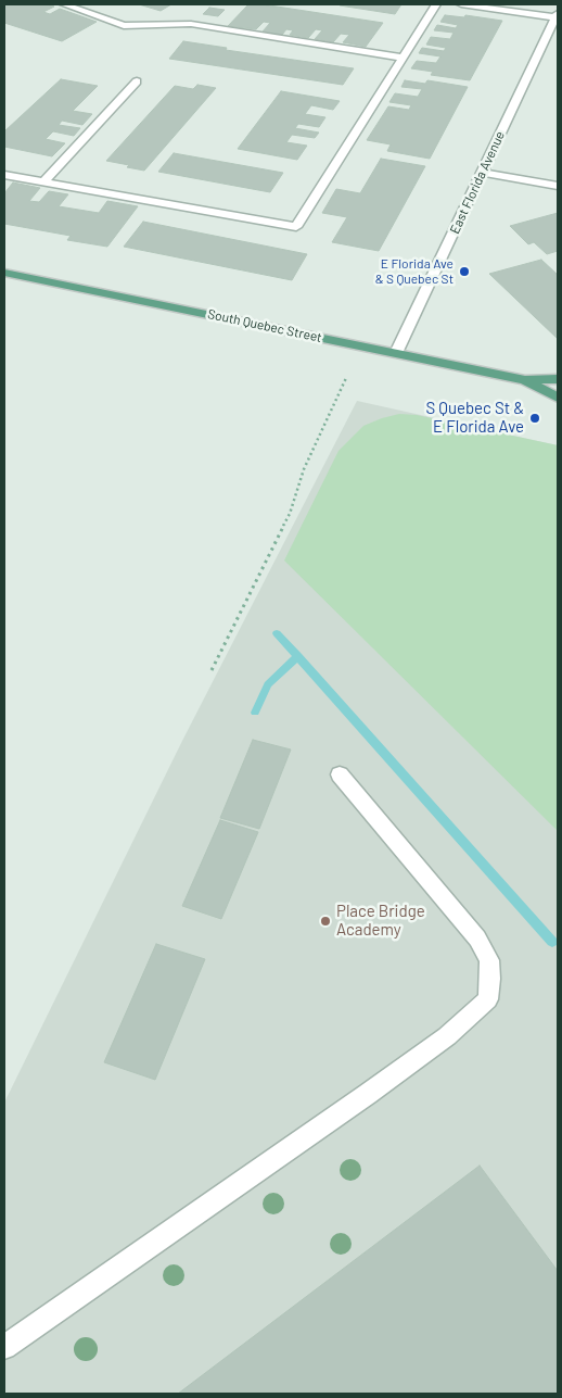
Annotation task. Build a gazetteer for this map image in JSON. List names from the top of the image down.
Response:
{
  "streets": {
    "main road": ["South Quebec Street"],
    "street": ["East Florida Avenue"]
  },
  "crossings": [
    ["East Florida Avenue", "South Quebec Street"]
  ],
  "places": ["E Florida Ave & S Quebec St", "S Quebec St & E Florida Ave", "Place Bridge Academy"]
}
